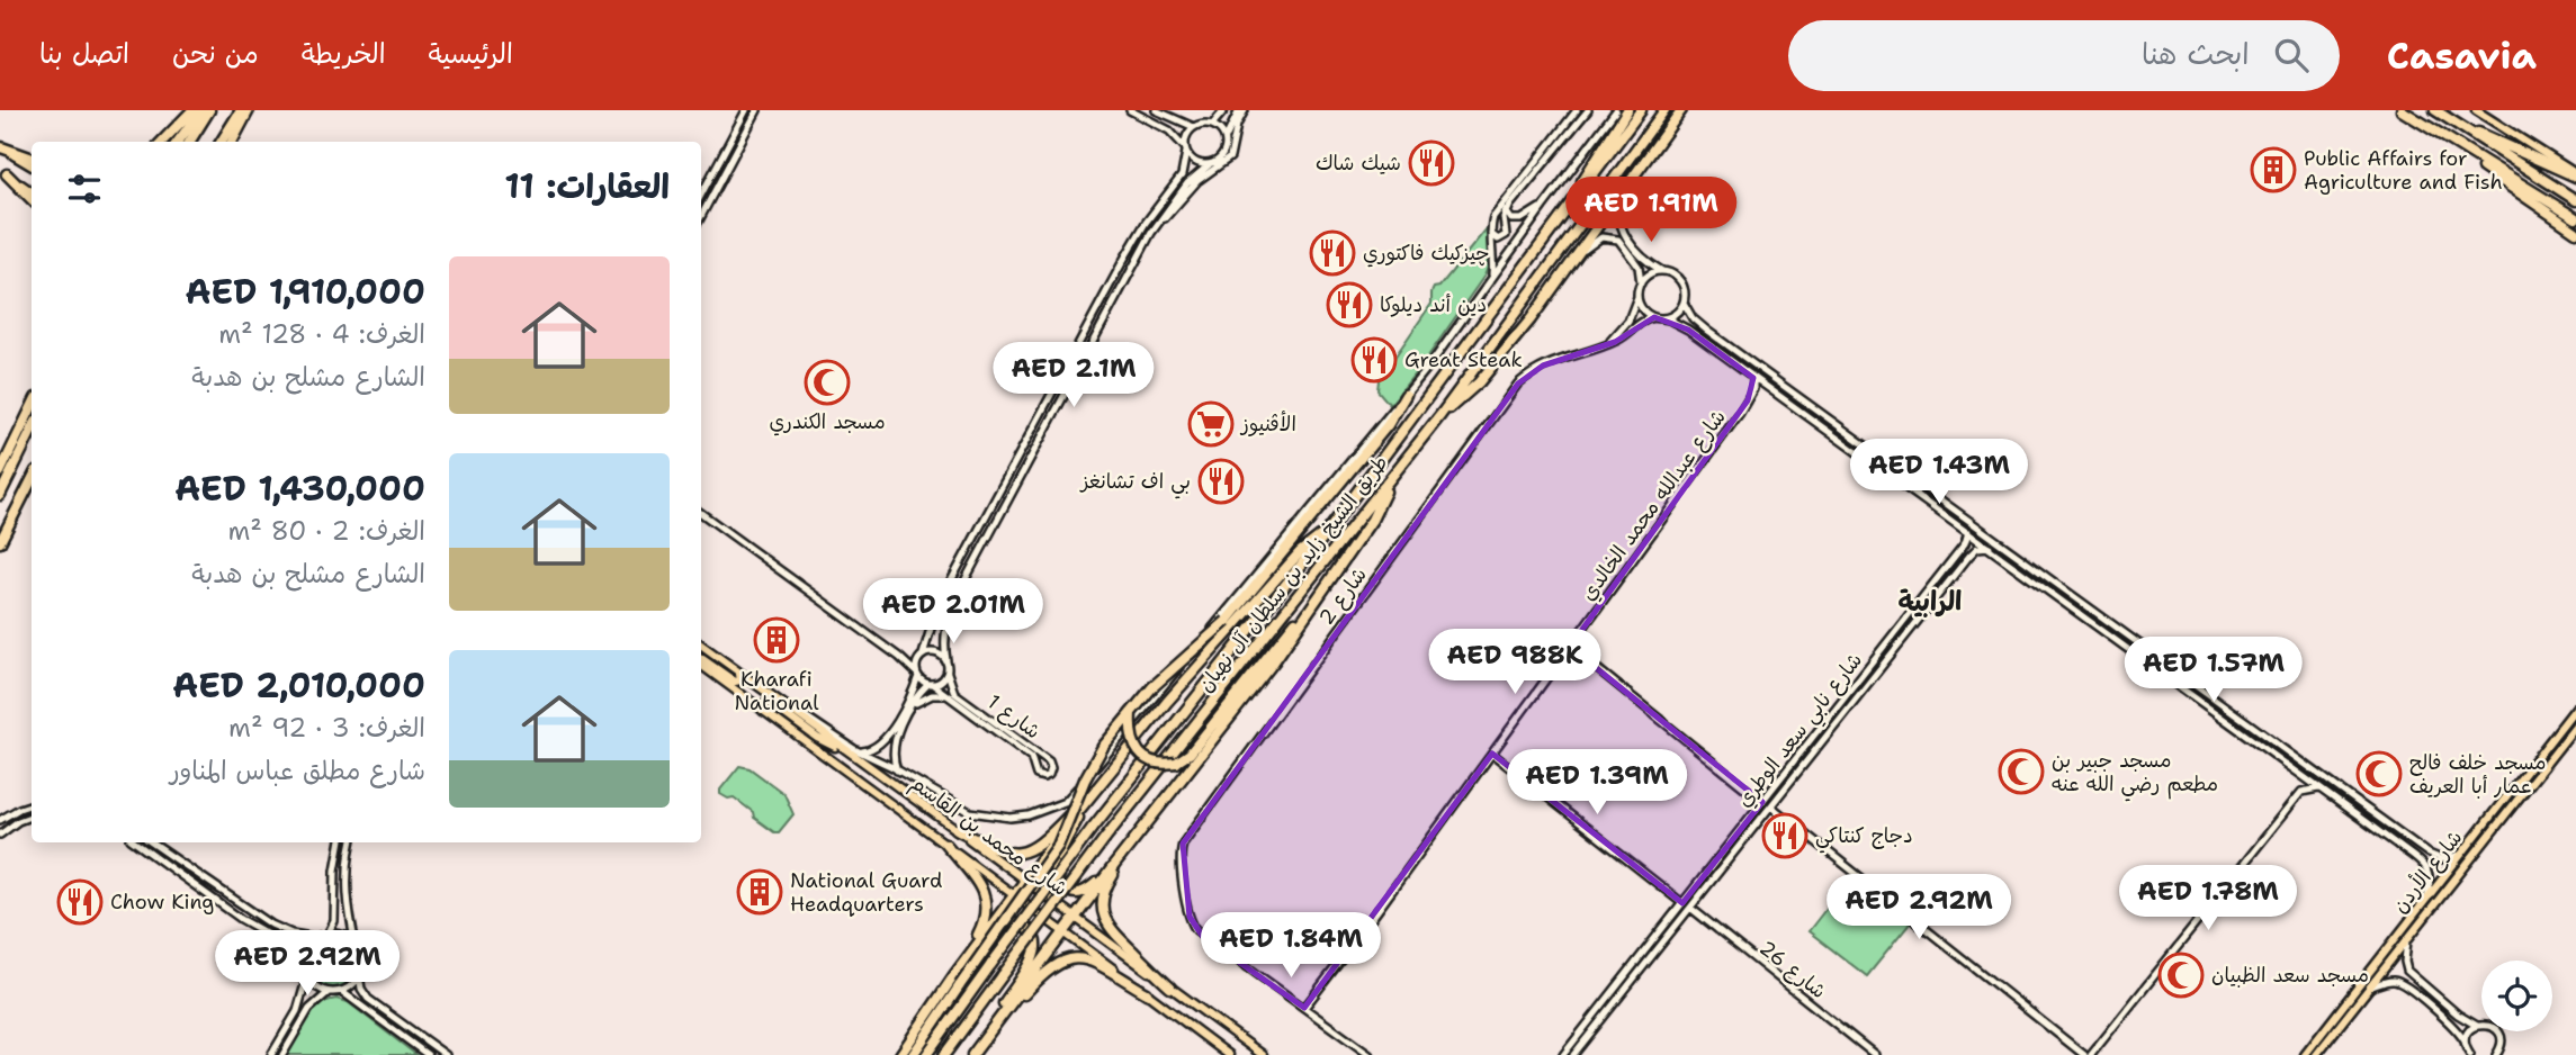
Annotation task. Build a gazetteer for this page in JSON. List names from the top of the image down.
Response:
{
  "streets": {
    "highway": ["طريق الشيخ زايد بن سلطان آل نهيان"],
    "main road": ["شارع محمد بن القاسم", "شارع الأردن"],
    "street": [
      "شارع عبدالله محمد الخالدي",
      "شارع 2",
      "شارع 1",
      "شارع نابي سعد الوطري",
      "شارع 26"
    ]
  },
  "crossings": [
    ["شارع عبدالله محمد الخالدي", "شارع 2"],
    ["شارع نابي سعد الوطري", "شارع 26"]
  ],
  "districts": ["الرابية"],
  "places": {
    "restaurant": [
      "شيك شاك",
      "چيزكيك فاكتوري",
      "دين أند ديلوكا",
      "Great Steak",
      "بي اف تشانغز",
      "دجاج كنتاكي",
      "Chow King"
    ],
    "building": ["Public Affairs for Agriculture and Fish", "Kharafi National", "National Guard Headquarters"],
    "mosque": [
      "مسجد الكندري",
      "مسجد جبير بن مطعم رضي الله عنه",
      "مسجد خلف فالح عمار أبا العريف",
      "مسجد سعد الظبيان"
    ],
    "supermarket": ["الأڤنيوز"]
  },
  "page": {
    "header": "Casavia",
    "search": "ابحث هنا",
    "nav": [
      "الرئيسية",
      "الخريطة",
      "من نحن",
      "اتصل بنا"
    ],
    "heading": "العقارات: 11",
    "price": [
      "AED 1.91M",
      "AED 2.1M",
      "AED 1.43M",
      "AED 2.01M",
      "AED 988K",
      "AED 1.57M",
      "AED 1.39M",
      "AED 1.78M",
      "AED 2.92M",
      "AED 1.84M",
      "AED 2.92M"
    ],
    "list": [
      {
        "name": "AED 1,910,000",
        "note": "الغرف: 4 · 128 m² · الشارع مشلح بن هدبة"
      },
      {
        "name": "AED 1,430,000",
        "note": "الغرف: 2 · 80 m² · الشارع مشلح بن هدبة"
      },
      {
        "name": "AED 2,010,000",
        "note": "الغرف: 3 · 92 m² · شارع مطلق عباس المناور"
      }
    ]
  }
}
